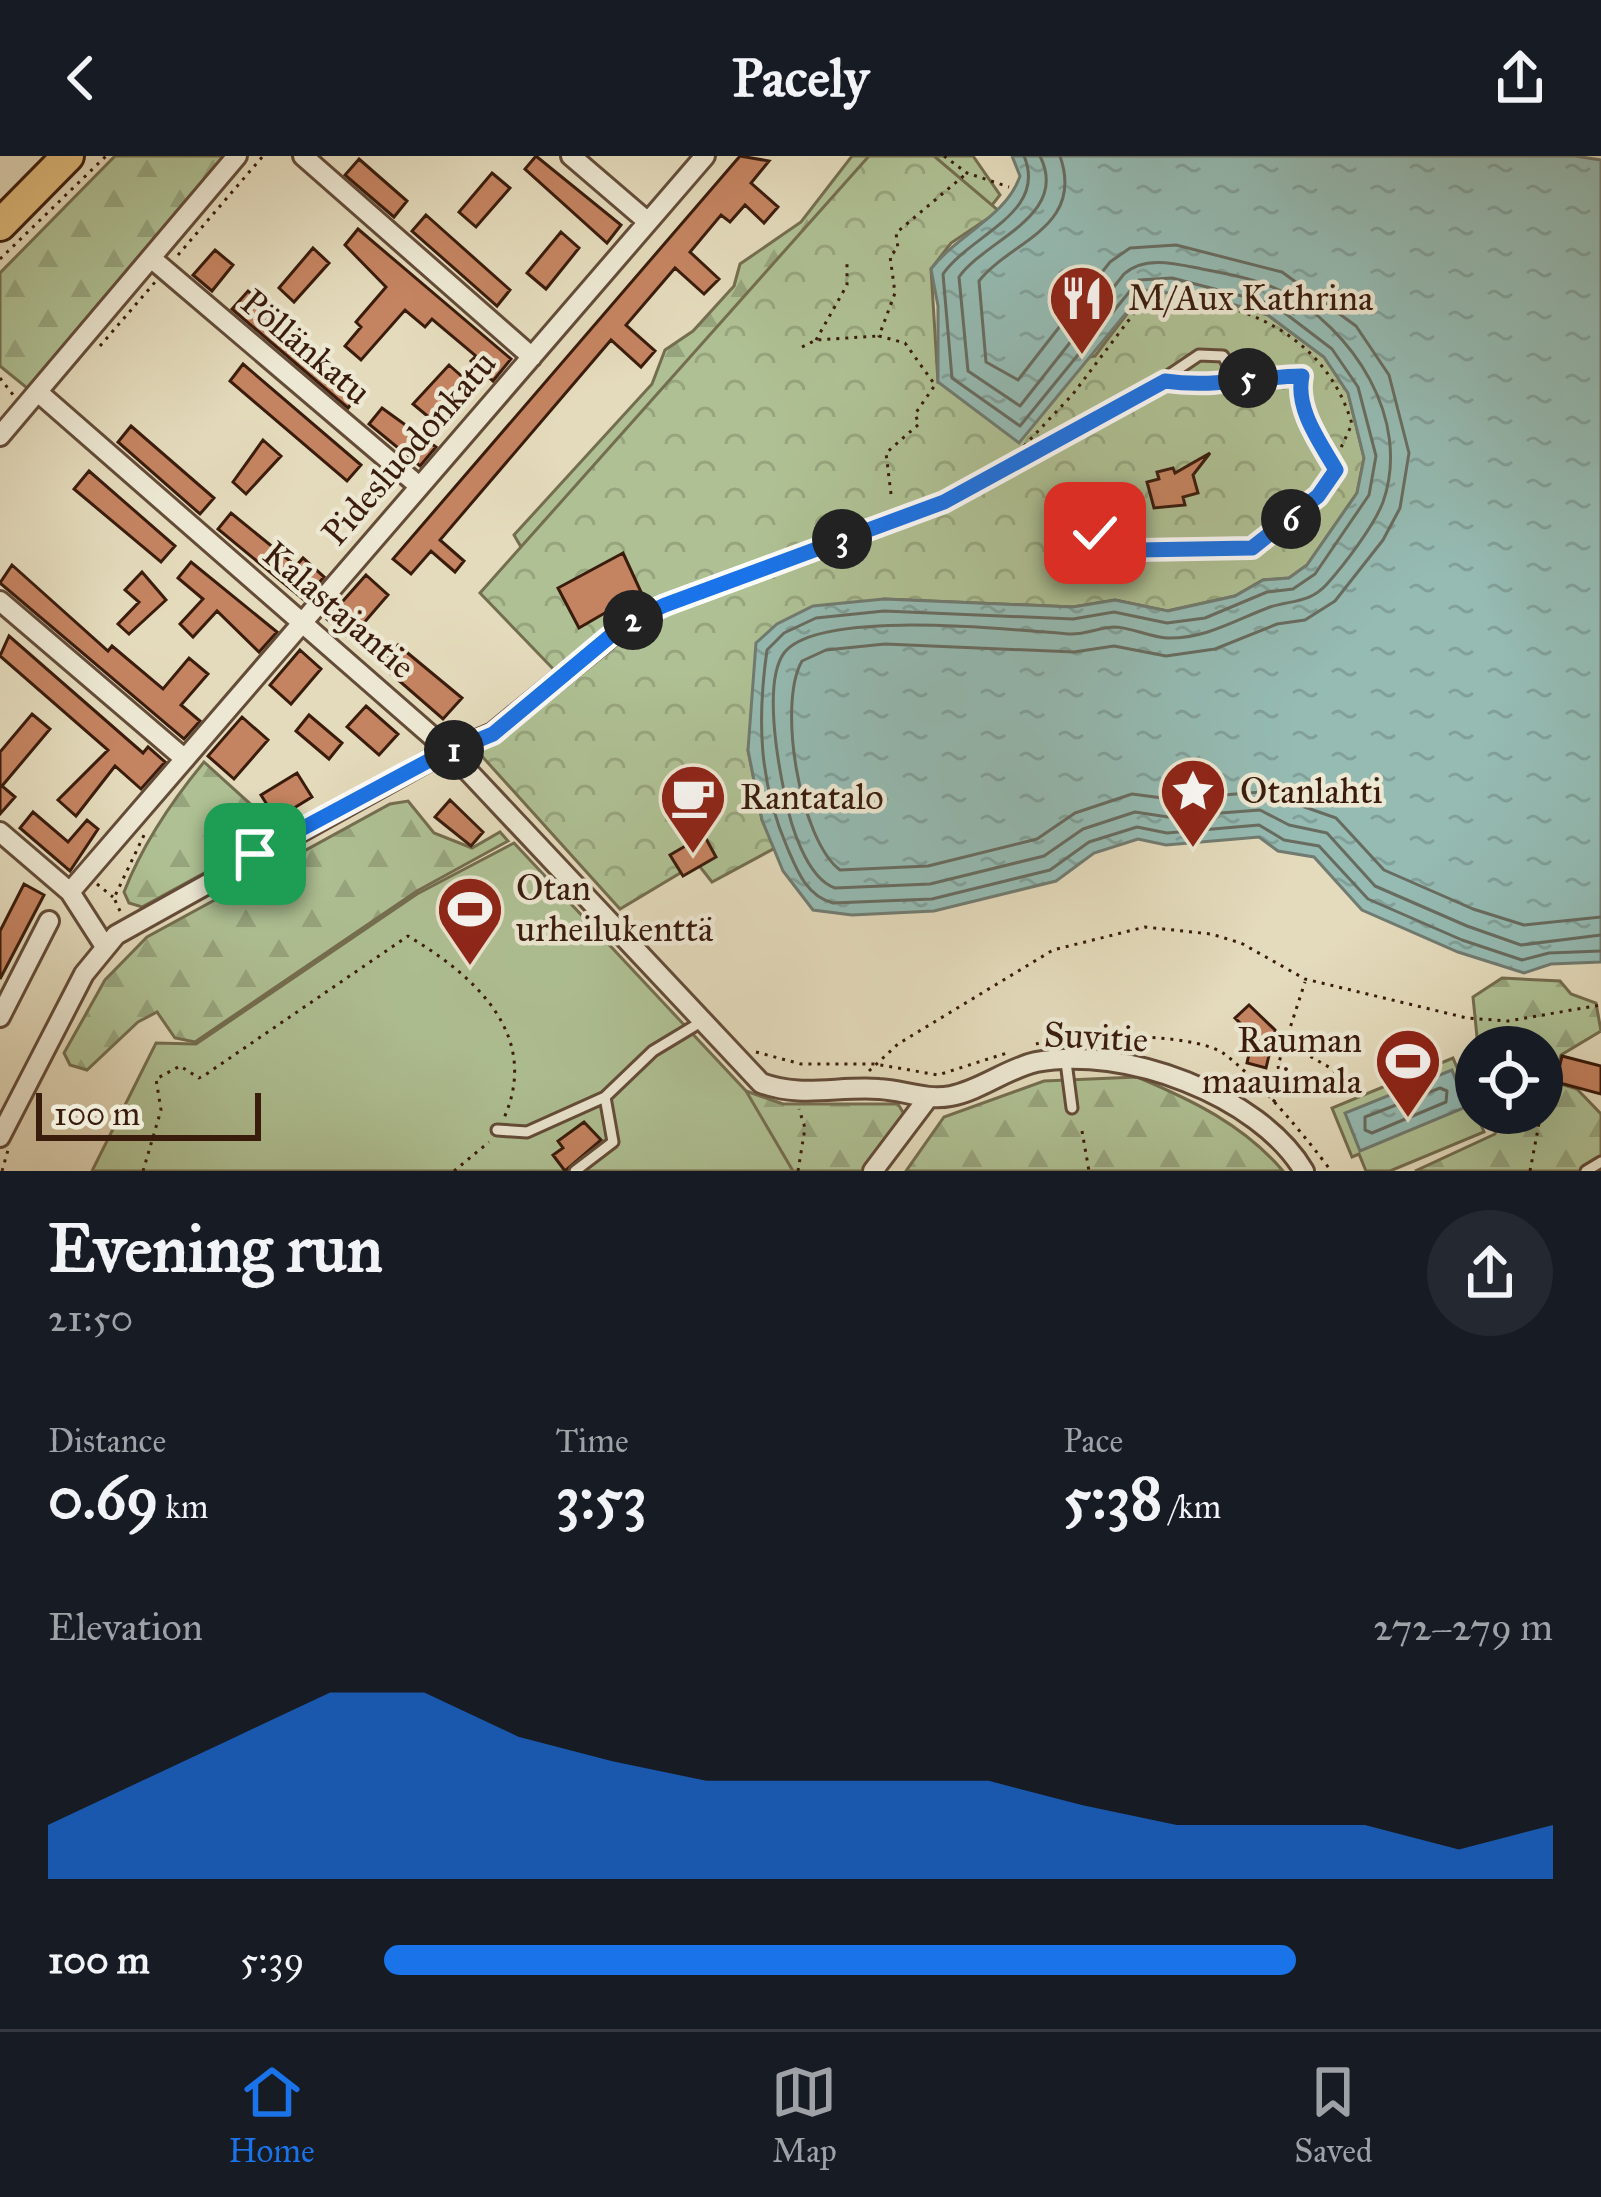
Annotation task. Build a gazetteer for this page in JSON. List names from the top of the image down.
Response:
{
  "streets": {
    "street": [
      "Pöllänkatu",
      "Pidesluodonkatu",
      "Kalastajantie",
      "Suvitie"
    ]
  },
  "crossings": [
    ["Pöllänkatu", "Pidesluodonkatu"],
    ["Pidesluodonkatu", "Kalastajantie"],
    ["Kalastajantie", "Suvitie"]
  ],
  "places": {
    "restaurant": ["M/Aux Kathrina"],
    "place": ["Otanlahti"],
    "cafe": ["Rantatalo"],
    "sports": ["Otan urheilukenttä", "Rauman maauimala"]
  },
  "scale_bar": "100 m",
  "page": {
    "header": "Pacely",
    "pins": [
      "5",
      "6",
      "3",
      "2",
      "1"
    ],
    "scale": "100 m",
    "heading": ["Evening run", "21:50"],
    "stats": [
      ["Distance", "0.69 km"],
      ["Time", "3:53"],
      ["Pace", "5:38 /km"]
    ],
    "chart": ["Elevation", "272–279 m"],
    "list": [
      {
        "name": "100 m",
        "note": "5:39"
      }
    ],
    "tabs": ["Home", "Map", "Saved"]
  }
}
